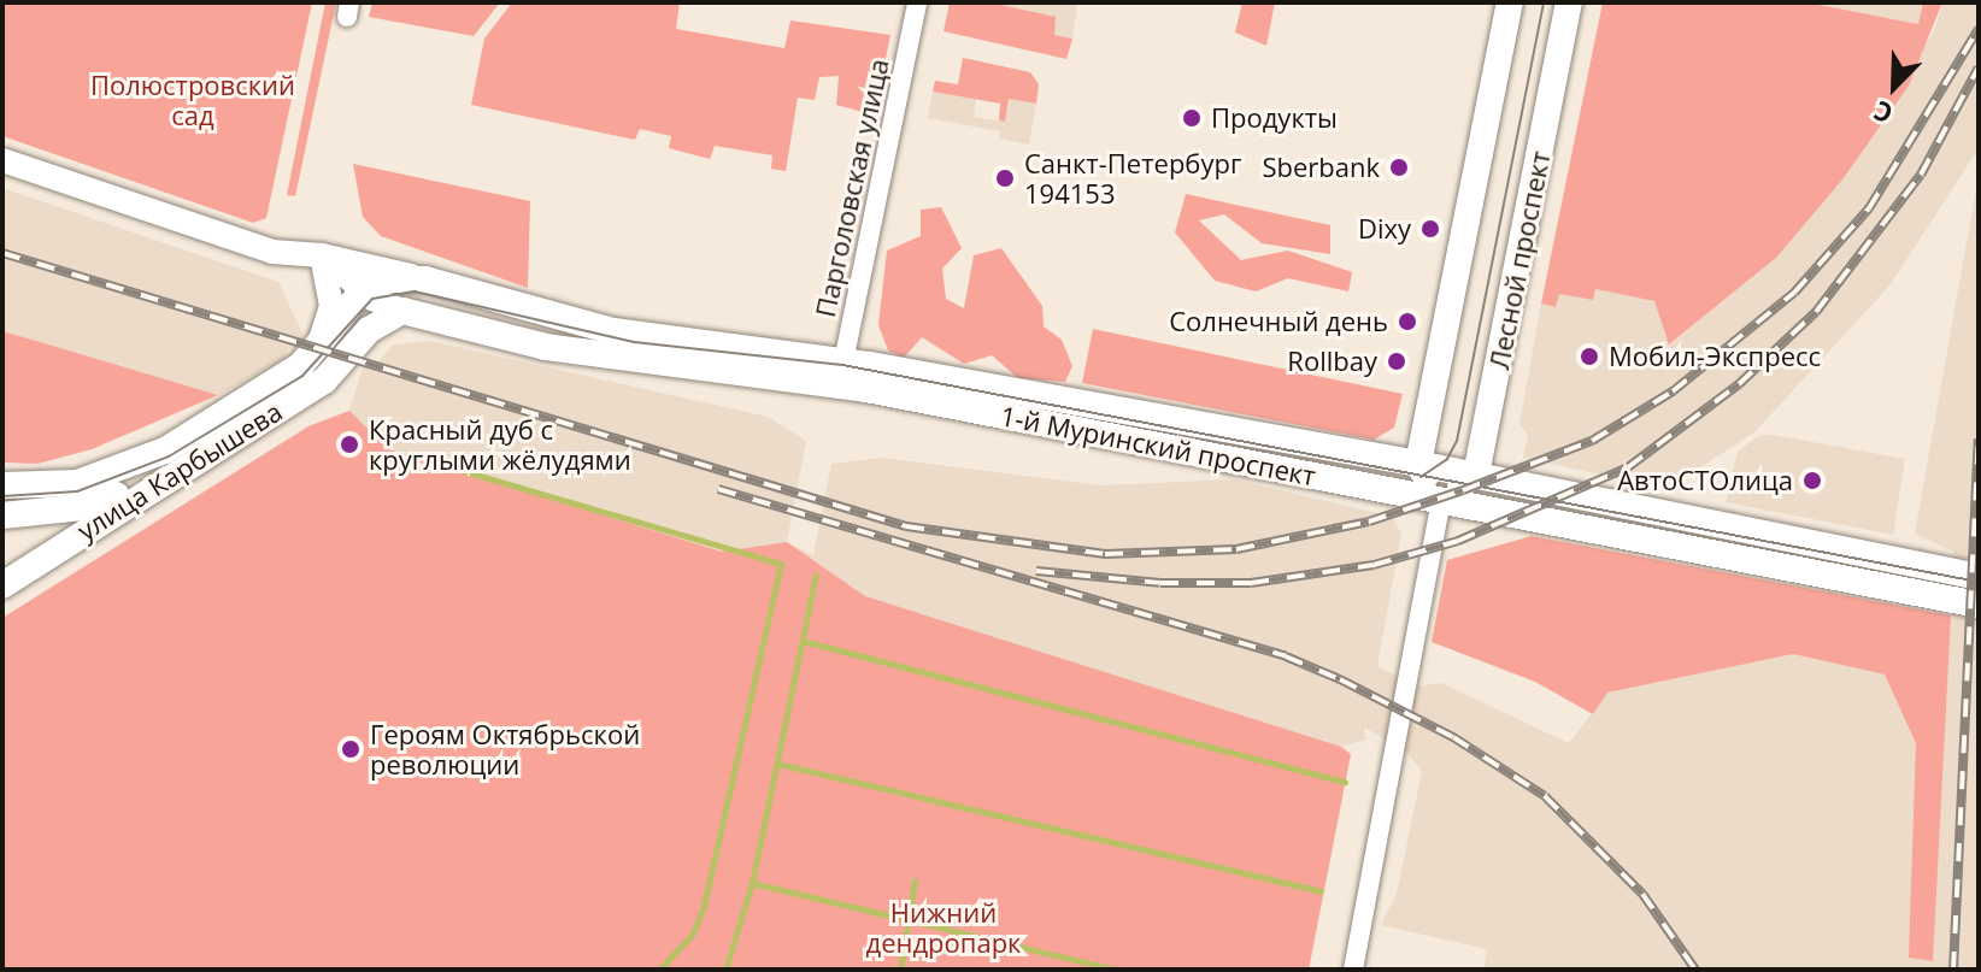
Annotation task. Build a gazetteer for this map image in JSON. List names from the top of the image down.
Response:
{
  "streets": {
    "main road": ["Лесной проспект", "1-й Муринский проспект", "улица Карбышева"],
    "street": ["Парголовская улица"]
  },
  "crossings": [
    ["Парголовская улица", "1-й Муринский проспект"],
    ["Лесной проспект", "1-й Муринский проспект"],
    ["1-й Муринский проспект", "улица Карбышева"]
  ],
  "parks": ["Полюстровский сад", "Нижний дендропарк"],
  "places": [
    "Продукты",
    "Sberbank",
    "Санкт-Петербург 194153",
    "Dixy",
    "Солнечный день",
    "Мобил-Экспресс",
    "Rollbay",
    "Красный дуб с круглыми жёлудями",
    "АвтоСТОлица",
    "Героям Октябрьской революции"
  ],
  "north": "bottom left"
}
